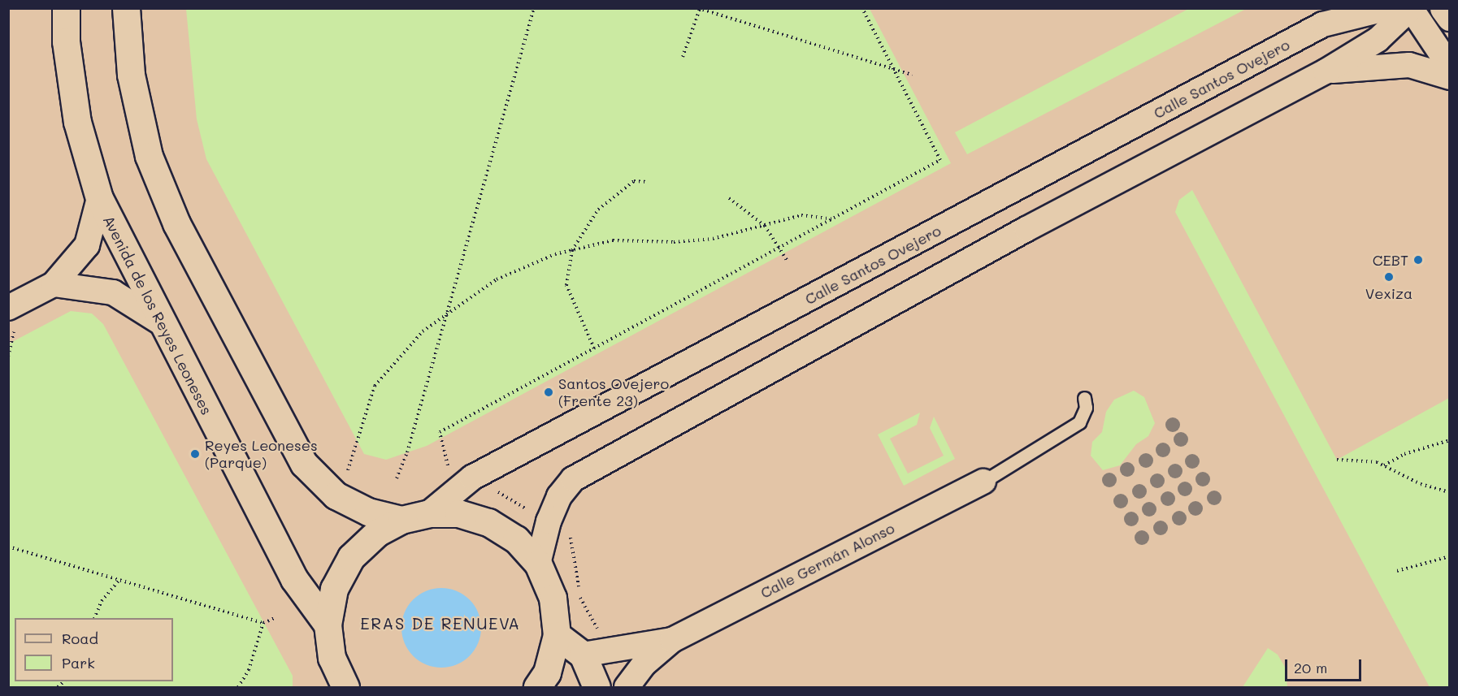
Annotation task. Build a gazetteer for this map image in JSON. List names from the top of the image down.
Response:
{
  "streets": {
    "main road": ["Avenida de los Reyes Leoneses"],
    "street": ["Calle Santos Ovejero", "Calle Germán Alonso"]
  },
  "districts": ["ERAS DE RENUEVA"],
  "places": [
    "CEBT",
    "Vexiza",
    "Santos Ovejero (Frente 23)",
    "Reyes Leoneses (Parque)"
  ],
  "legend": ["Road", "Park"],
  "scale_bar": "20 m"
}
